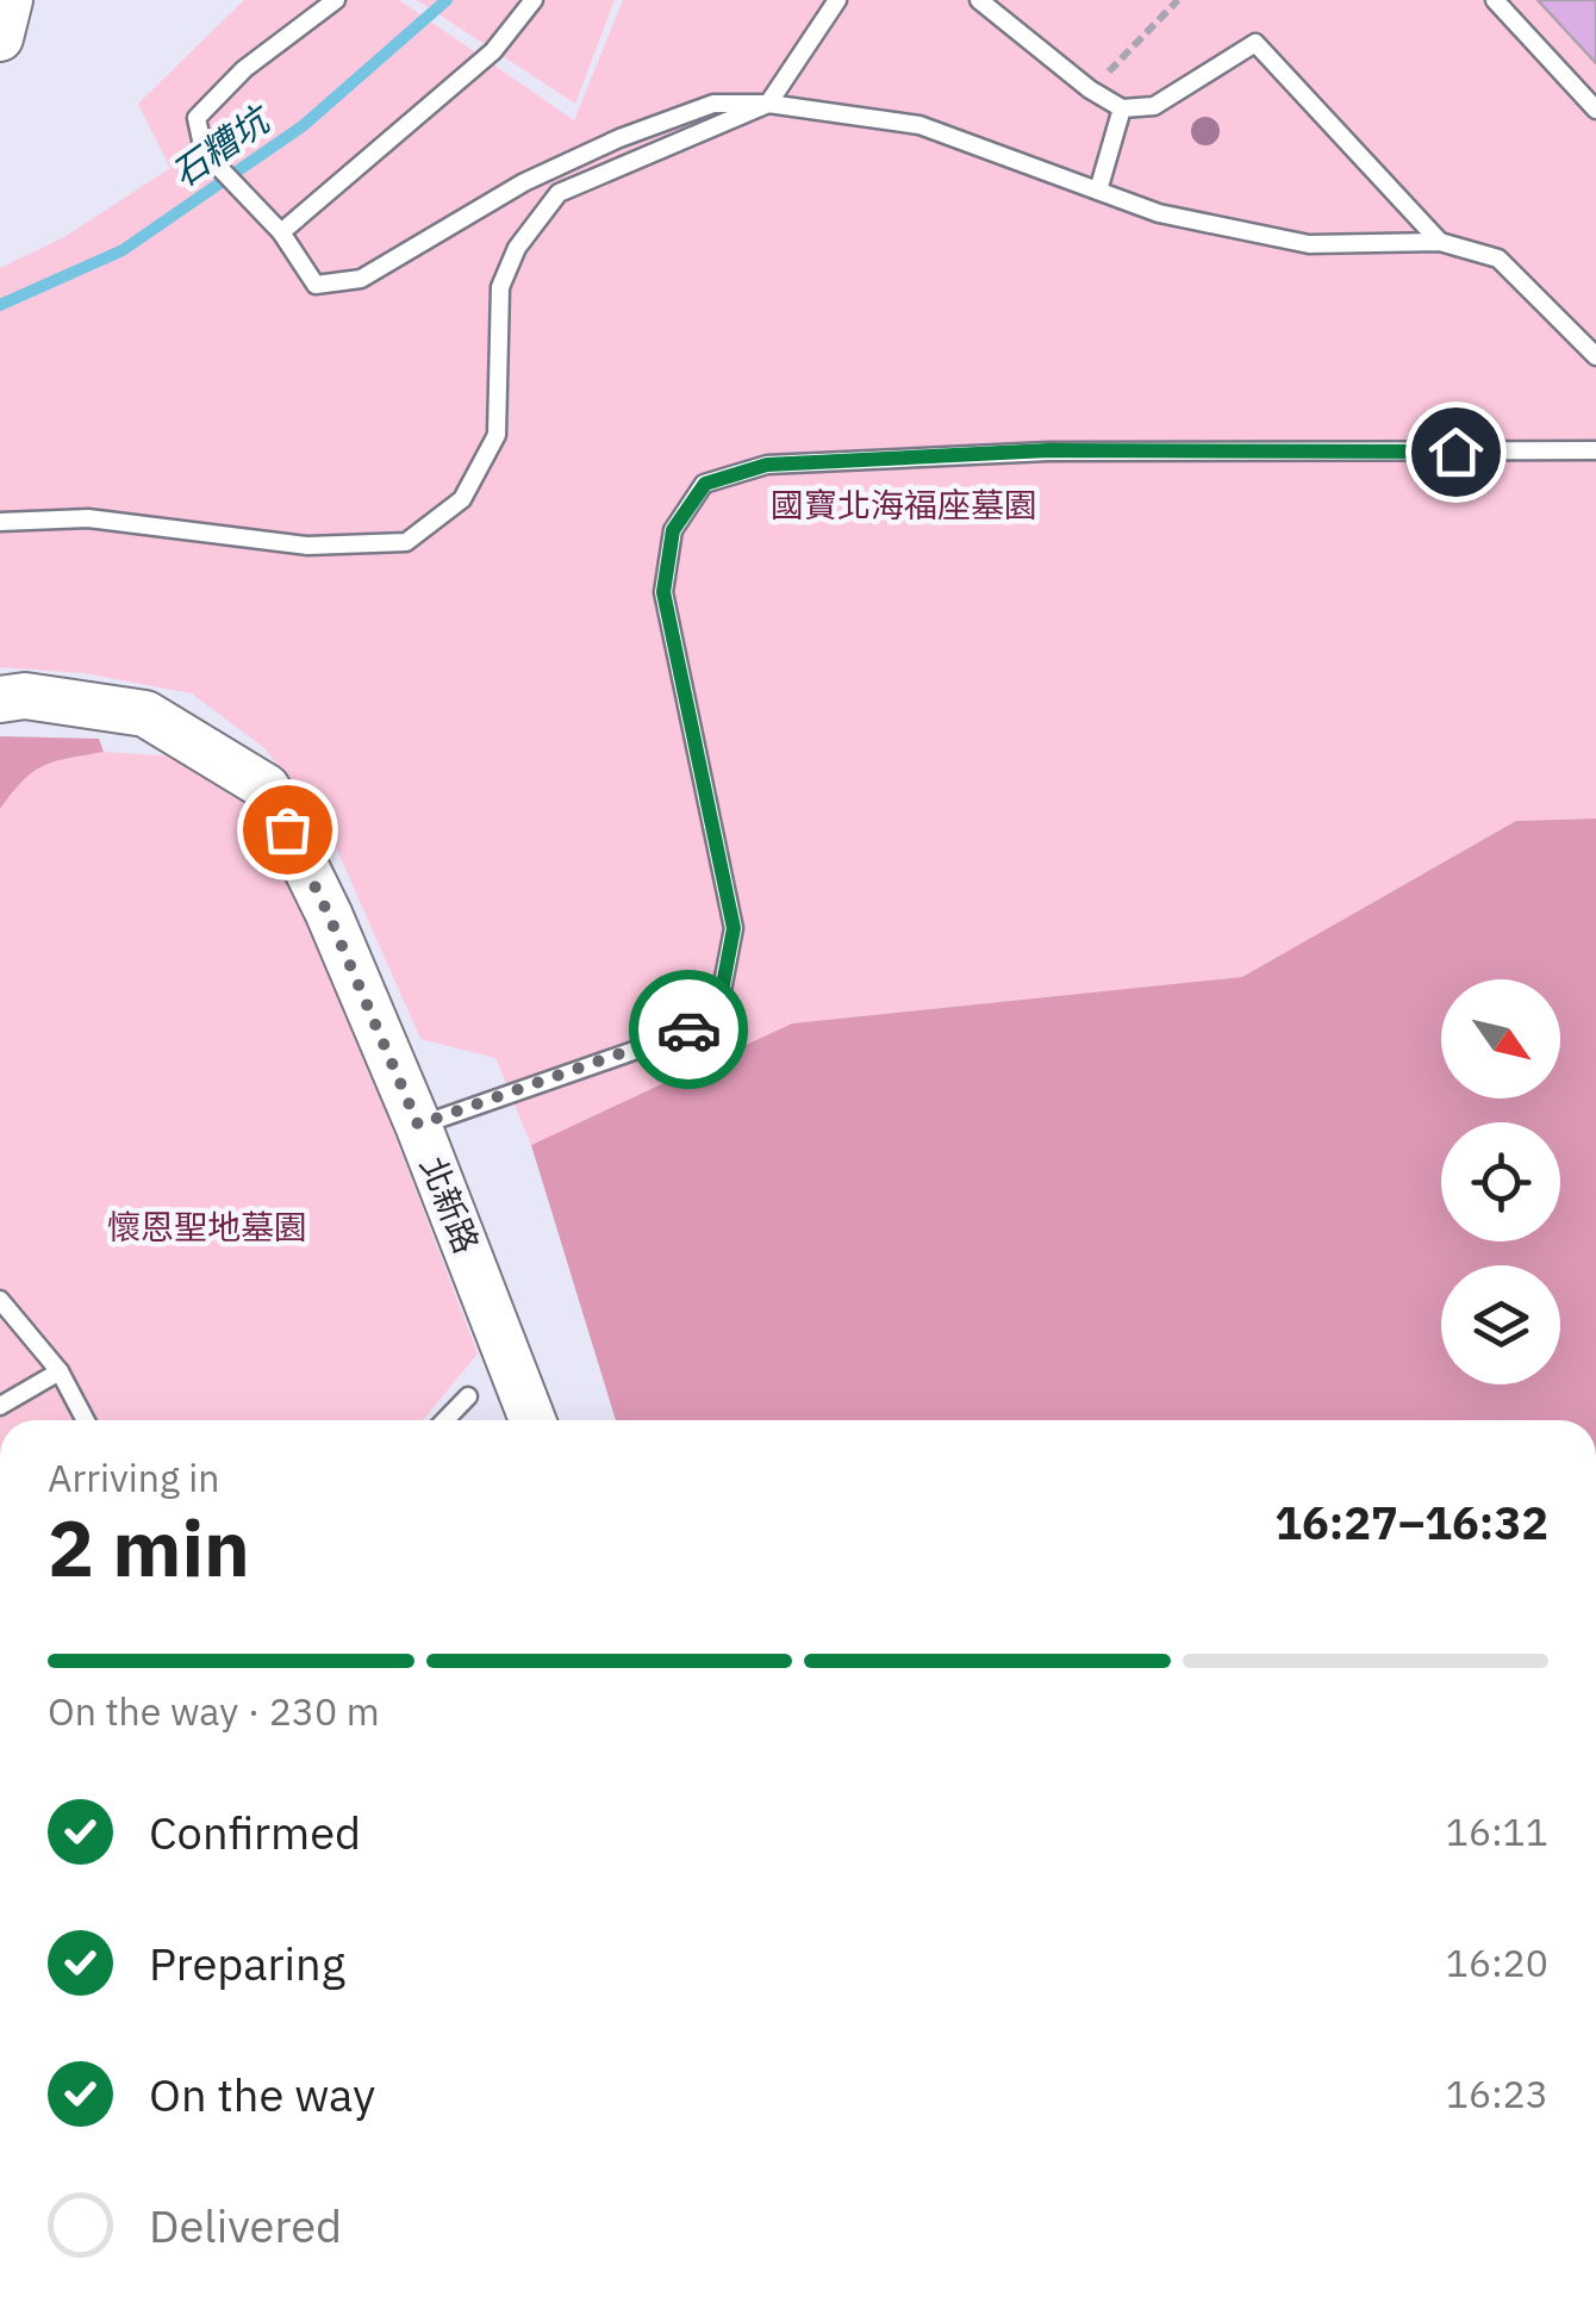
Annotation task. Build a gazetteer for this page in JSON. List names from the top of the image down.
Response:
{
  "streets": {
    "main road": ["北新路"]
  },
  "water": ["石糟坑"],
  "parks": ["國寶北海福座墓園", "懷恩聖地墓園"],
  "north": "bottom right",
  "page": {
    "heading": ["2 min", "Arriving in", "16:27–16:32"],
    "bar": "On the way · 230 m",
    "list": [
      ["Confirmed", "16:11"],
      ["Preparing", "16:20"],
      ["On the way", "16:23"],
      "Delivered"
    ]
  }
}
